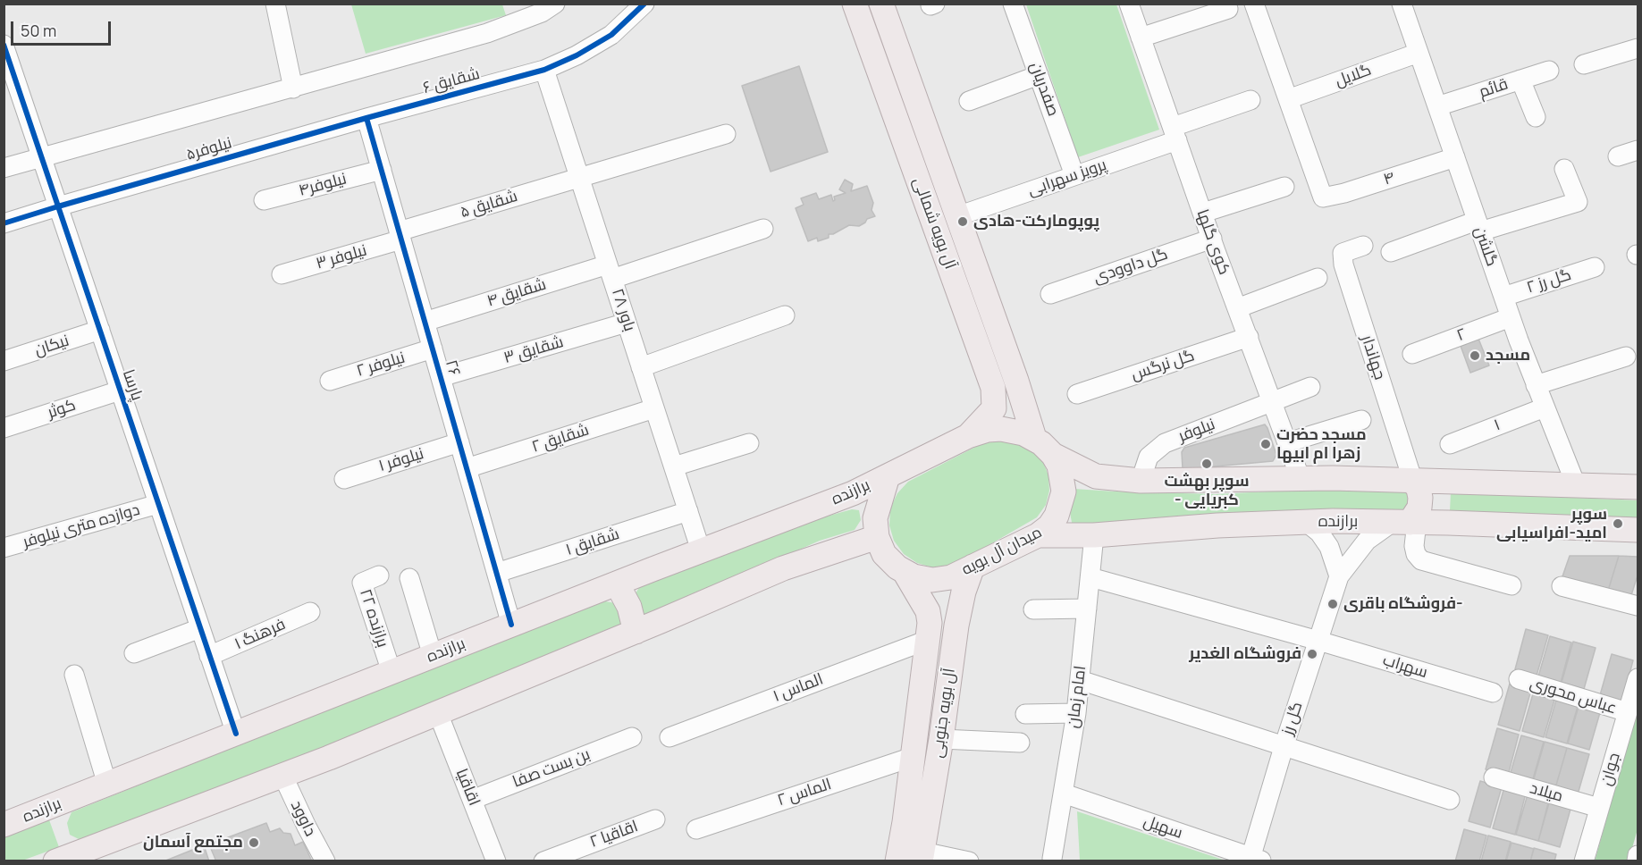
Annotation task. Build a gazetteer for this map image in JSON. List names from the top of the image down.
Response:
{
  "streets": {
    "main road": [
      "آل بویه شمالی",
      "برازنده",
      "میدان آل بویه",
      "آل بویه جنوبی"
    ],
    "street": [
      "گلایل",
      "شقایق ۶",
      "قائم",
      "صفدریان",
      "نیلوفر۵",
      "پرویز سهرابی",
      "۴",
      "نیلوفر۴",
      "شقایق ۵",
      "کوی گلها",
      "گلشن",
      "نیلوفر ۳",
      "گل داوودی",
      "گل رز ۲",
      "شقایق ۴",
      "باور ۲۸",
      "۲",
      "نیکان",
      "شقایق ۳",
      "جهاندار",
      "نیلوفر ۲",
      "گل نرگس",
      "۲۶",
      "پارسا",
      "کوثر",
      "۱",
      "نیلوفر",
      "شقایق ۲",
      "نیلوفر ۱",
      "دوازده متری نیلوفر",
      "شقایق ۱",
      "برازنده ۲۲",
      "فرهنگ ۱",
      "سهراب",
      "الماس ۱",
      "عباس محوری",
      "امام زمان",
      "گل رز",
      "بن بست صفا",
      "جوان",
      "اقاقیا",
      "الماس ۲",
      "میلاد",
      "داوود",
      "سهیل",
      "اقاقیا ۲"
    ]
  },
  "crossings": [
    ["گلایل", "۴"],
    ["گلایل", "گلشن"],
    ["شقایق ۶", "نیلوفر۵"],
    ["شقایق ۶", "باور ۲۸"],
    ["شقایق ۶", "۲۶"],
    ["قائم", "گلشن"],
    ["صفدریان", "پرویز سهرابی"],
    ["نیلوفر۵", "۲۶"],
    ["نیلوفر۵", "پارسا"],
    ["پرویز سهرابی", "آل بویه شمالی"],
    ["پرویز سهرابی", "کوی گلها"],
    ["۴", "گلشن"],
    ["نیلوفر۴", "۲۶"],
    ["شقایق ۵", "نیلوفر ۳"],
    ["شقایق ۵", "باور ۲۸"],
    ["شقایق ۵", "۲۶"],
    ["آل بویه شمالی", "برازنده"],
    ["آل بویه شمالی", "میدان آل بویه"],
    ["آل بویه شمالی", "آل بویه جنوبی"],
    ["کوی گلها", "گل داوودی"],
    ["کوی گلها", "گل نرگس"],
    ["کوی گلها", "نیلوفر"],
    ["گلشن", "گل رز ۲"],
    ["گلشن", "۲"],
    ["گلشن", "۱"],
    ["نیلوفر ۳", "۲۶"],
    ["شقایق ۴", "باور ۲۸"],
    ["شقایق ۴", "۲۶"],
    ["باور ۲۸", "شقایق ۳"],
    ["باور ۲۸", "شقایق ۲"],
    ["باور ۲۸", "برازنده"],
    ["باور ۲۸", "شقایق ۱"],
    ["نیکان", "پارسا"],
    ["شقایق ۳", "۲۶"],
    ["نیلوفر ۲", "۲۶"],
    ["۲۶", "شقایق ۲"],
    ["۲۶", "نیلوفر ۱"],
    ["۲۶", "برازنده"],
    ["۲۶", "شقایق ۱"],
    ["پارسا", "کوثر"],
    ["پارسا", "برازنده"],
    ["پارسا", "دوازده متری نیلوفر"],
    ["پارسا", "فرهنگ ۱"],
    ["برازنده", "میدان آل بویه"],
    ["برازنده", "برازنده ۲۲"],
    ["برازنده", "امام زمان"],
    ["برازنده", "آل بویه جنوبی"],
    ["برازنده", "گل رز"],
    ["میدان آل بویه", "آل بویه جنوبی"],
    ["سهراب", "امام زمان"],
    ["سهراب", "گل رز"],
    ["الماس ۱", "آل بویه جنوبی"],
    ["عباس محوری", "جوان"],
    ["امام زمان", "سهیل"],
    ["آل بویه جنوبی", "الماس ۲"],
    ["گل رز", "سهیل"],
    ["بن بست صفا", "اقاقیا"],
    ["جوان", "میلاد"]
  ],
  "places": [
    "پوپومارکت-هادی",
    "مسجد",
    "مسجد حضرت زهرا ام ابیها",
    "سوپر بهشت - کبریایی",
    "سوپر امید-افراسیابی",
    "فروشگاه باقری-",
    "فروشگاه الغدیر",
    "مجتمع آسمان"
  ],
  "scale_bar": "50 m"
}
